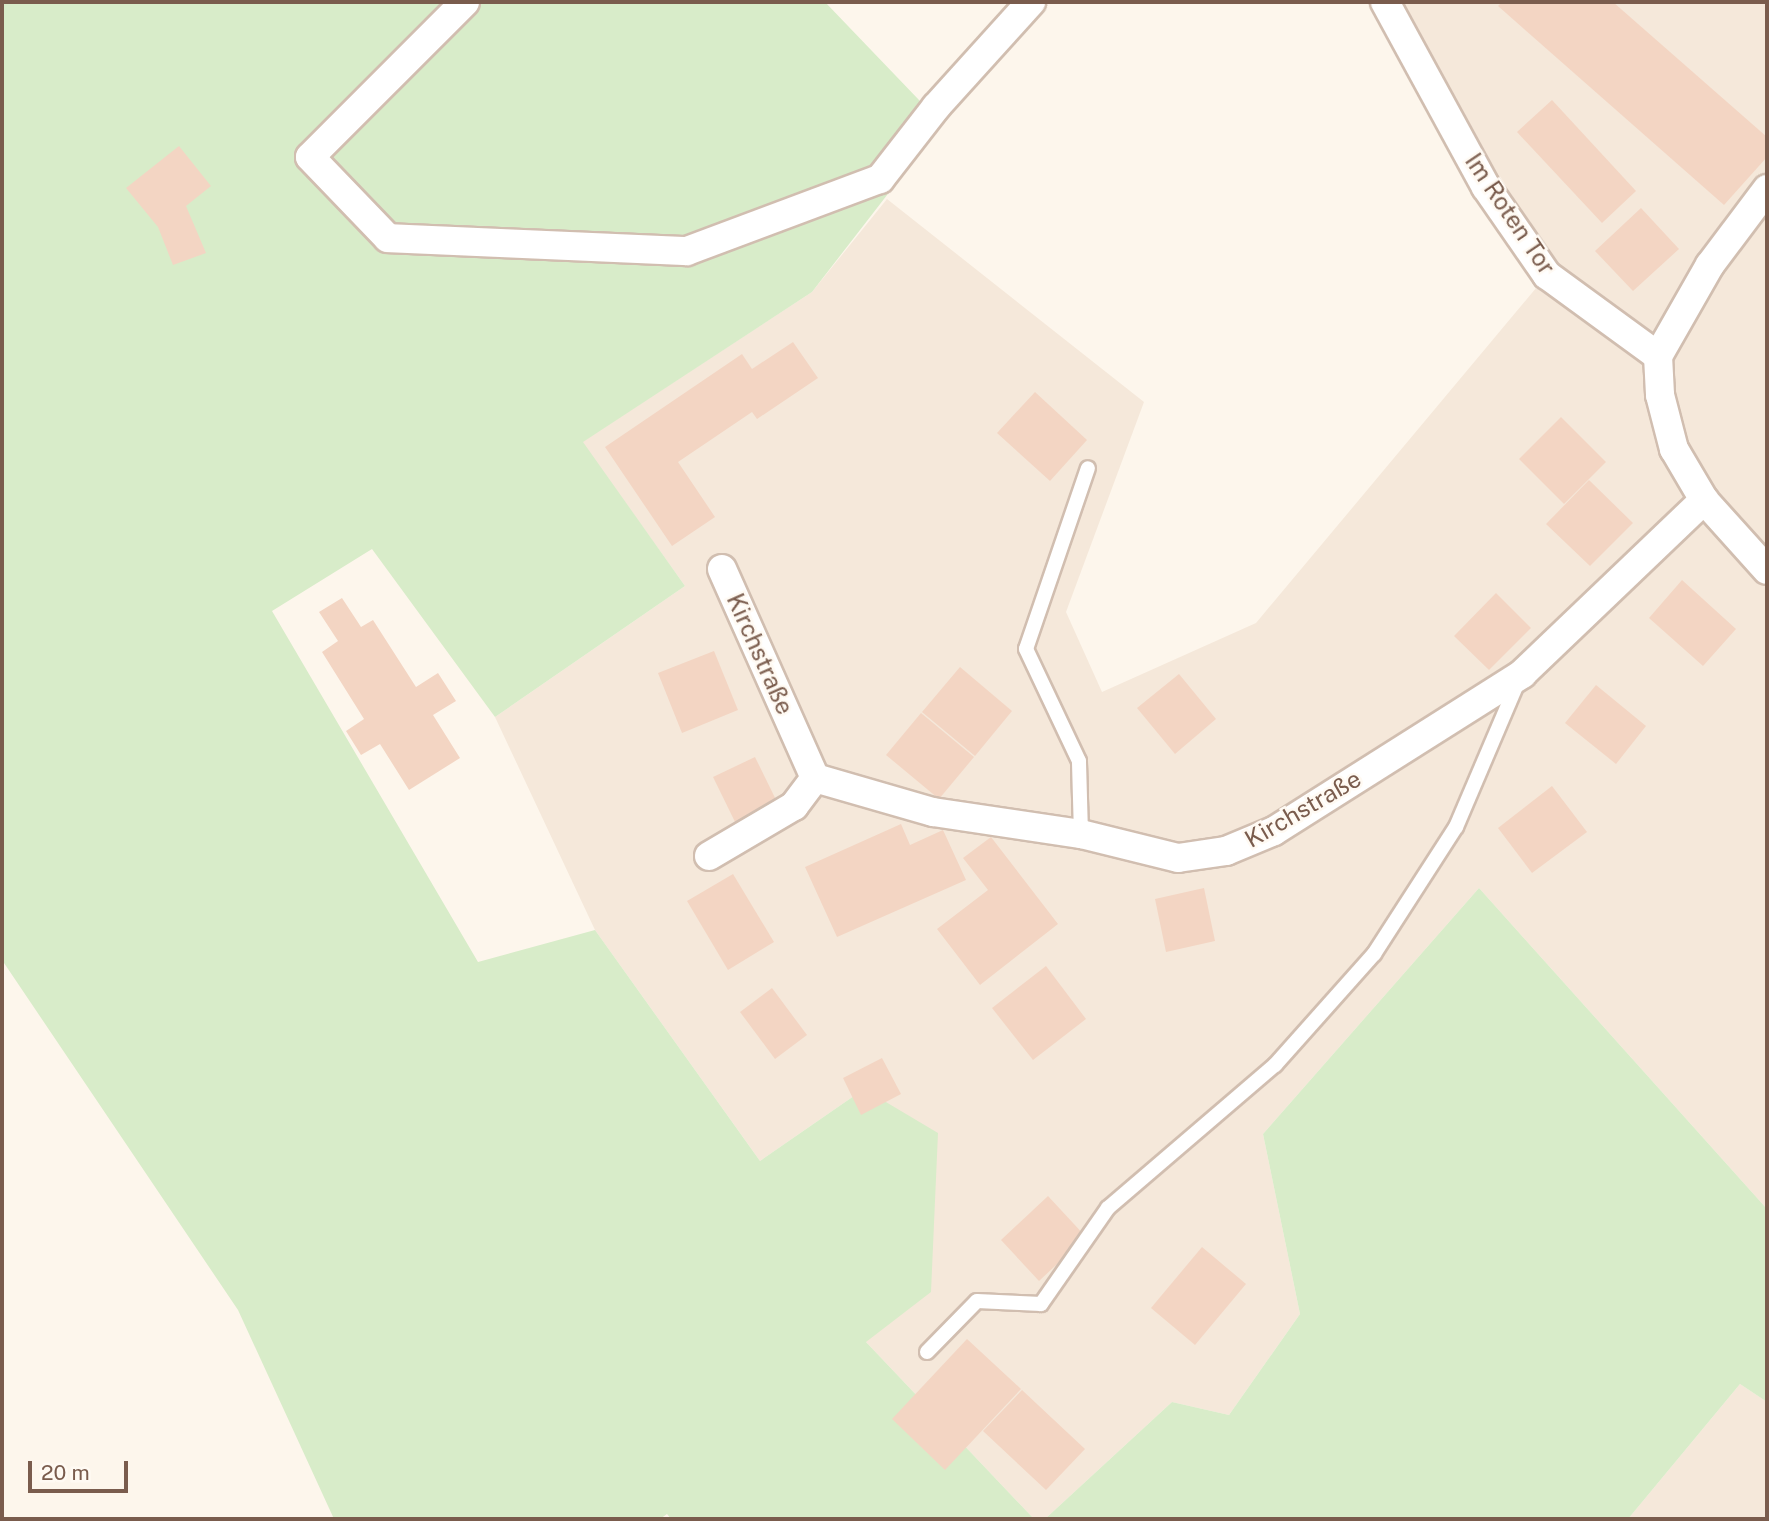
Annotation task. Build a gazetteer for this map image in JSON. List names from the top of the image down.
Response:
{
  "streets": {
    "street": ["Im Roten Tor", "Kirchstraße"]
  },
  "scale_bar": "20 m"
}
